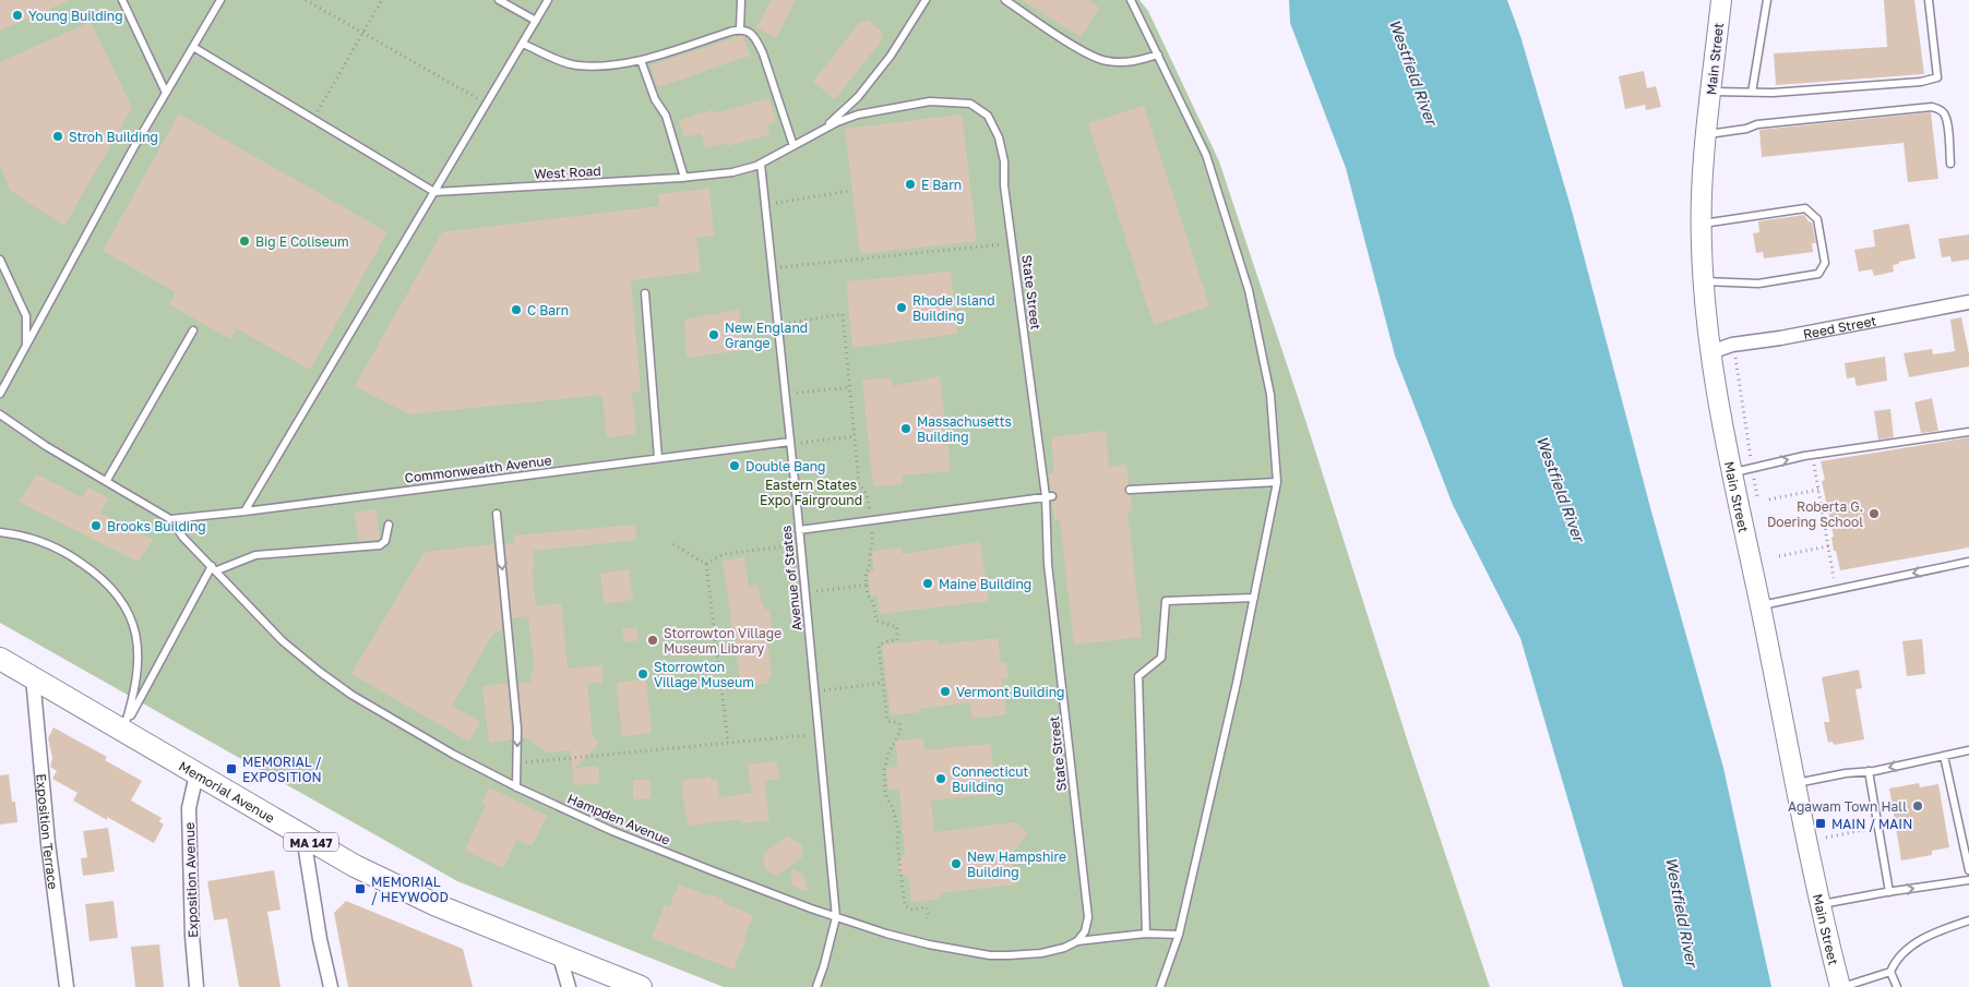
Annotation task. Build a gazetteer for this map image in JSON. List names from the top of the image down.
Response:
{
  "streets": {
    "main road": ["Main Street", "Memorial Avenue", "MA 147"],
    "street": ["Reed Street", "Exposition Terrace", "Exposition Avenue"],
    "lane": [
      "West Road",
      "State Street",
      "Commonwealth Avenue",
      "Avenue of States",
      "Hampden Avenue"
    ]
  },
  "crossings": [
    ["Main Street", "Reed Street"],
    ["West Road", "State Street"],
    ["West Road", "Avenue of States"],
    ["State Street", "Hampden Avenue"],
    ["Commonwealth Avenue", "Avenue of States"],
    ["Commonwealth Avenue", "Hampden Avenue"],
    ["Avenue of States", "Hampden Avenue"],
    ["Memorial Avenue", "Exposition Terrace"],
    ["Memorial Avenue", "Exposition Avenue"]
  ],
  "water": ["Westfield River"],
  "parks": ["Eastern States Expo Fairground"],
  "places": {
    "other": [
      "Young Building",
      "Stroh Building",
      "E Barn",
      "Big E Coliseum",
      "Rhode Island Building",
      "C Barn",
      "New England Grange",
      "Massachusetts Building",
      "Double Bang",
      "Roberta G. Doering School",
      "Brooks Building",
      "Maine Building",
      "Storrowton Village Museum Library",
      "Storrowton Village Museum",
      "Vermont Building",
      "Connecticut Building",
      "Agawam Town Hall",
      "New Hampshire Building"
    ],
    "transit": ["MEMORIAL / EXPOSITION", "MAIN / MAIN", "MEMORIAL / HEYWOOD"]
  }
}
